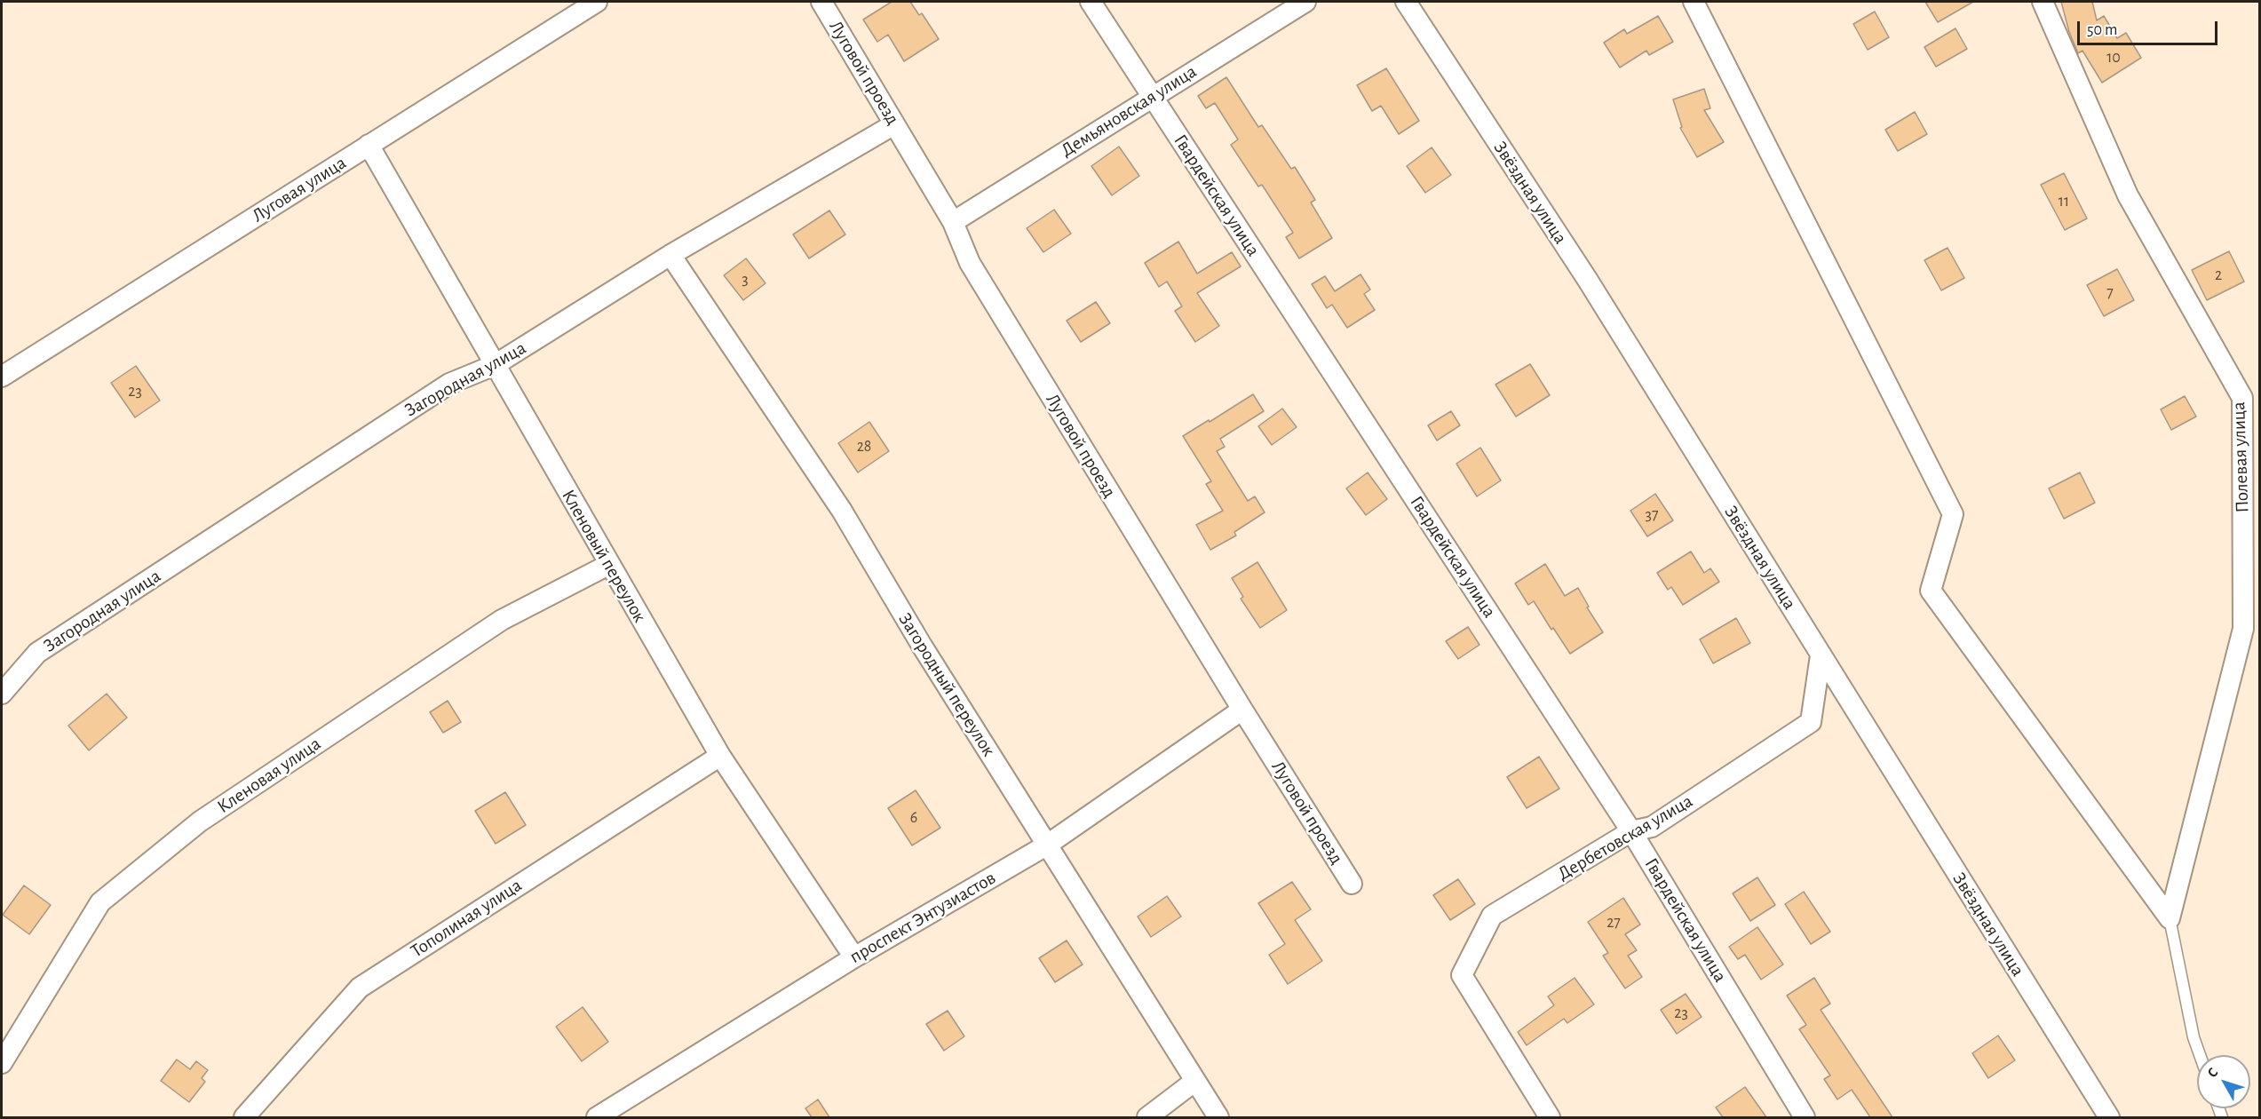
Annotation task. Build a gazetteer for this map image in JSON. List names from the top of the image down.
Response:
{
  "streets": {
    "street": [
      "Луговой проезд",
      "Демьяновская улица",
      "Луговая улица",
      "Звёздная улица",
      "Гвардейская улица",
      "Загородная улица",
      "Полевая улица",
      "Кленовый переулок",
      "Загородный переулок",
      "Кленовая улица",
      "Дербетовская улица",
      "проспект Энтузиастов",
      "Тополиная улица"
    ]
  },
  "crossings": [
    ["Луговой проезд", "Демьяновская улица"],
    ["Луговой проезд", "Загородная улица"],
    ["Луговой проезд", "проспект Энтузиастов"],
    ["Демьяновская улица", "Гвардейская улица"],
    ["Луговая улица", "Кленовый переулок"],
    ["Звёздная улица", "Дербетовская улица"],
    ["Гвардейская улица", "Дербетовская улица"],
    ["Загородная улица", "Кленовый переулок"],
    ["Загородная улица", "Загородный переулок"],
    ["Кленовый переулок", "Кленовая улица"],
    ["Кленовый переулок", "проспект Энтузиастов"],
    ["Кленовый переулок", "Тополиная улица"],
    ["Загородный переулок", "проспект Энтузиастов"]
  ],
  "house_numbers": [
    "10",
    "11",
    "2",
    "3",
    "7",
    "23",
    "28",
    "37",
    "6",
    "27",
    "23"
  ],
  "scale_bar": "50 m",
  "north": "top left"
}
